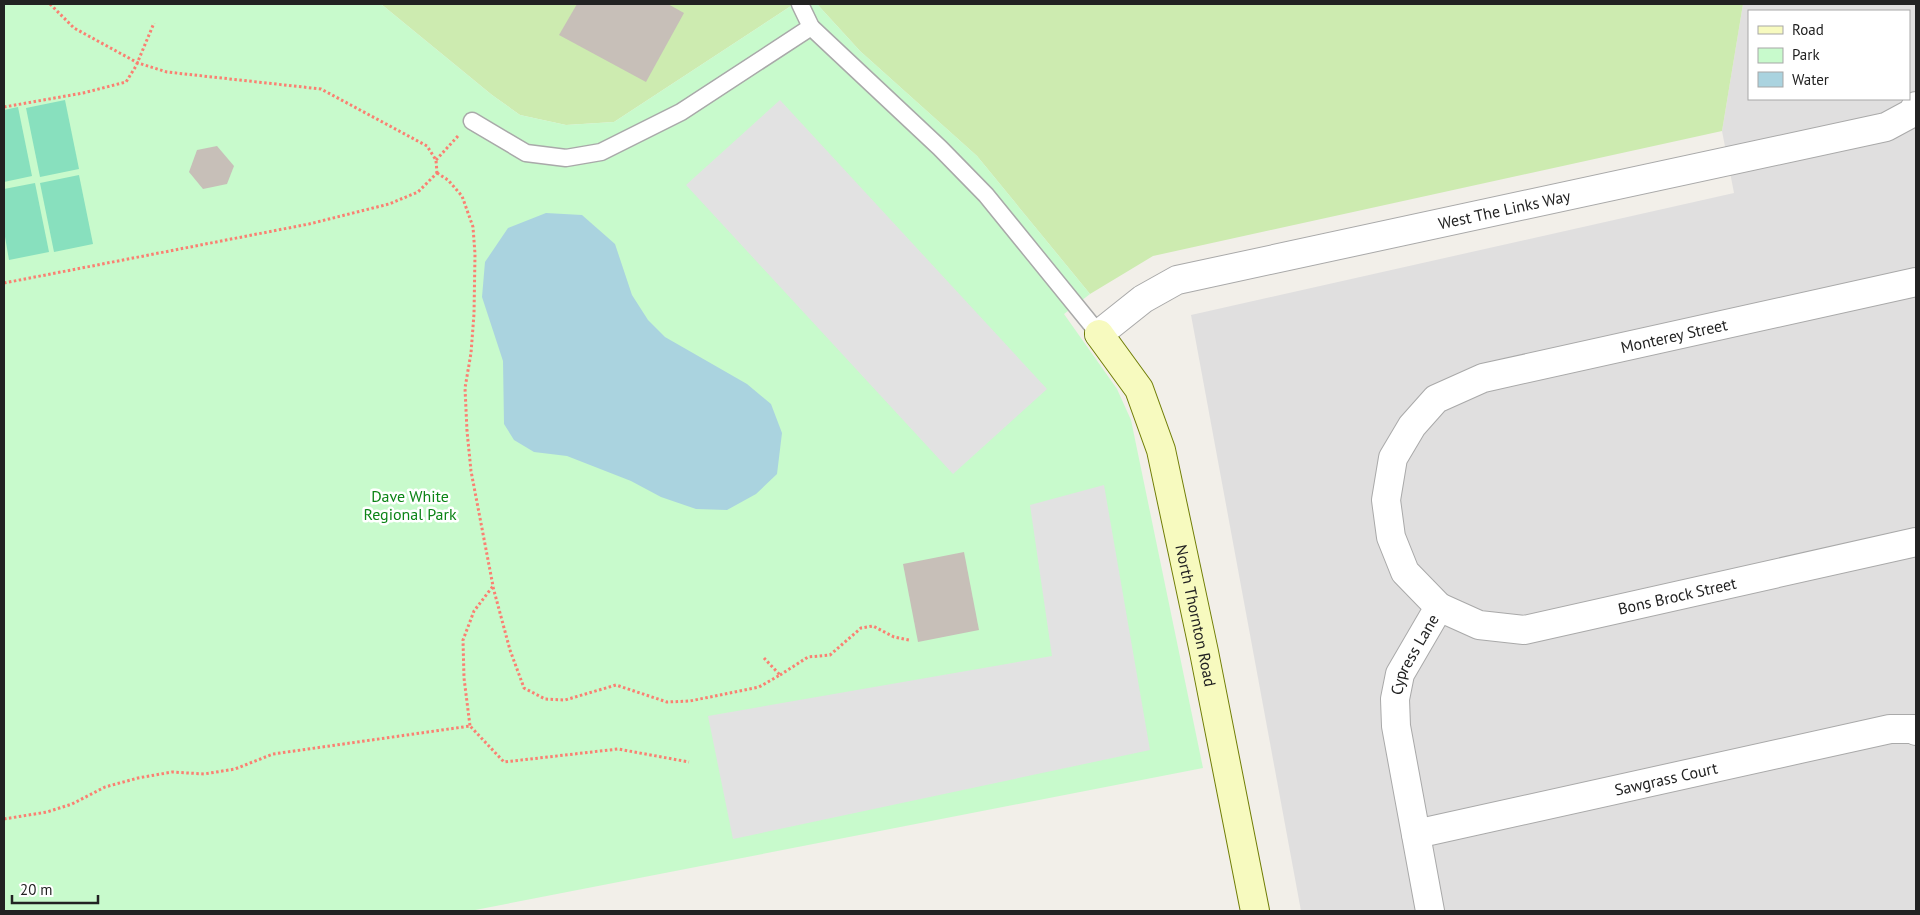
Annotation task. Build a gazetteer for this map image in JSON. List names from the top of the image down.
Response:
{
  "streets": {
    "street": [
      "West The Links Way",
      "Monterey Street",
      "Bons Brock Street",
      "North Thornton Road",
      "Cypress Lane",
      "Sawgrass Court"
    ]
  },
  "crossings": [
    ["West The Links Way", "North Thornton Road"],
    ["Monterey Street", "Cypress Lane"],
    ["Bons Brock Street", "Cypress Lane"],
    ["Cypress Lane", "Sawgrass Court"]
  ],
  "parks": ["Dave White Regional Park"],
  "legend": ["Road", "Park", "Water"],
  "scale_bar": "20 m"
}
